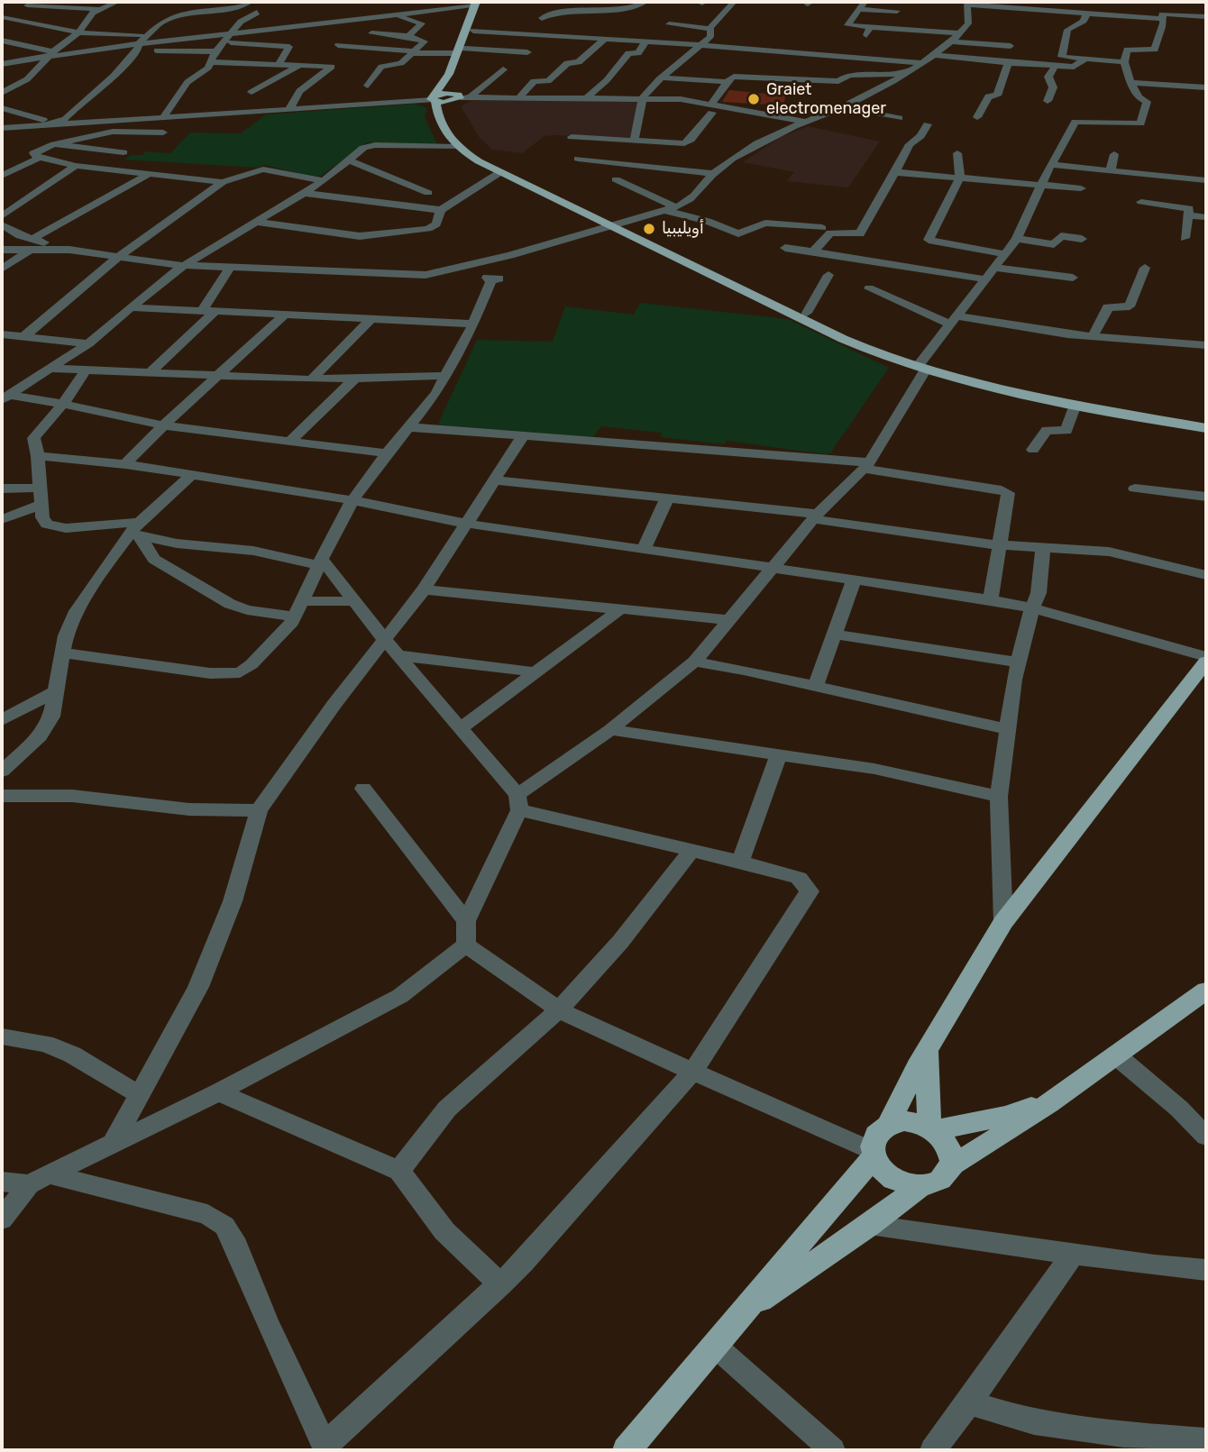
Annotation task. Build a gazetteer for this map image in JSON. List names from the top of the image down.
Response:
{
  "places": ["Graiet electromenager", "أويليبيا"]
}
